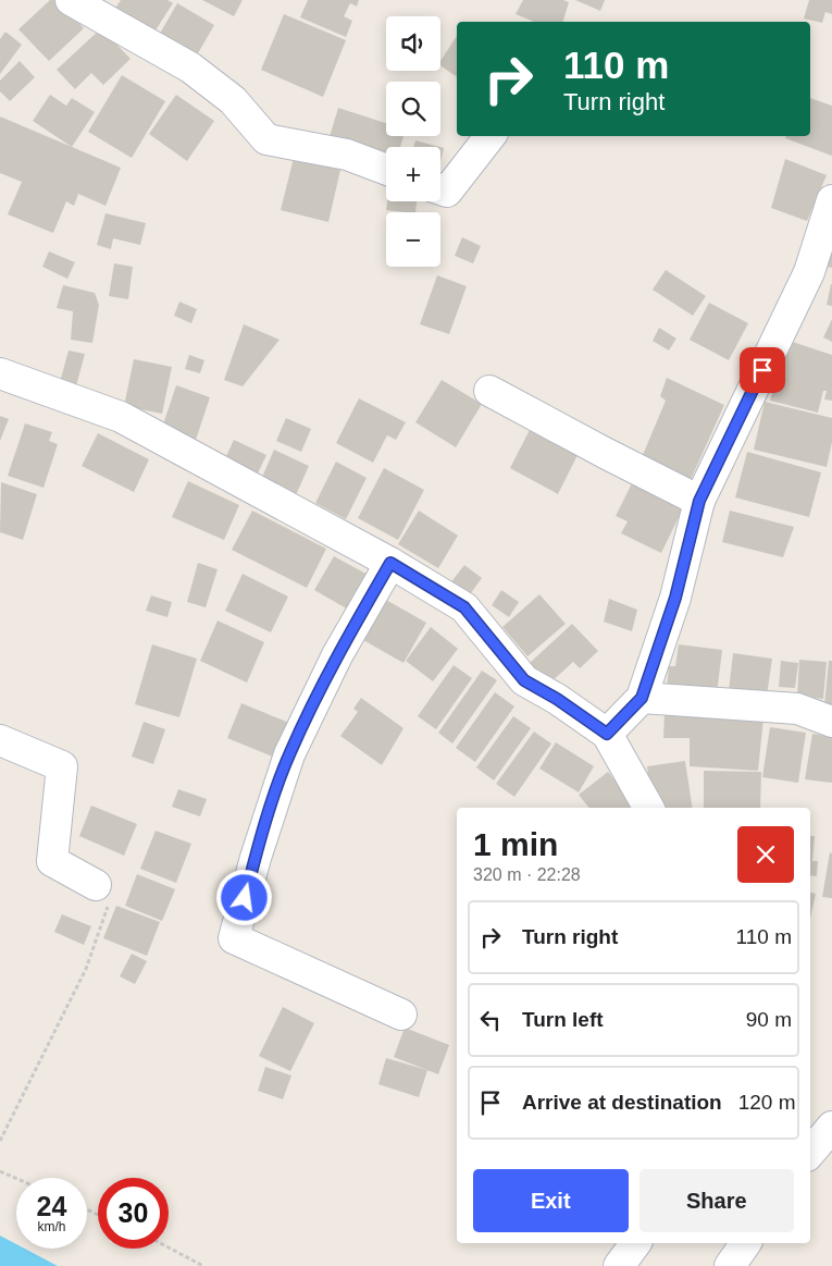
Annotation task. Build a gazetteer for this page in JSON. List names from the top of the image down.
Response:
{
  "page": {
    "map_buttons": ["+", "−"],
    "turn": ["110 m", "Turn right"],
    "heading": ["1 min", "320 m · 22:28"],
    "list": [
      {
        "name": "Turn right",
        "value": "110 m"
      },
      {
        "name": "Turn left",
        "value": "90 m"
      },
      {
        "name": "Arrive at destination",
        "value": "120 m"
      }
    ],
    "buttons": ["Exit", "Share"],
    "speed": "24 km/h",
    "limit": "30"
  }
}
